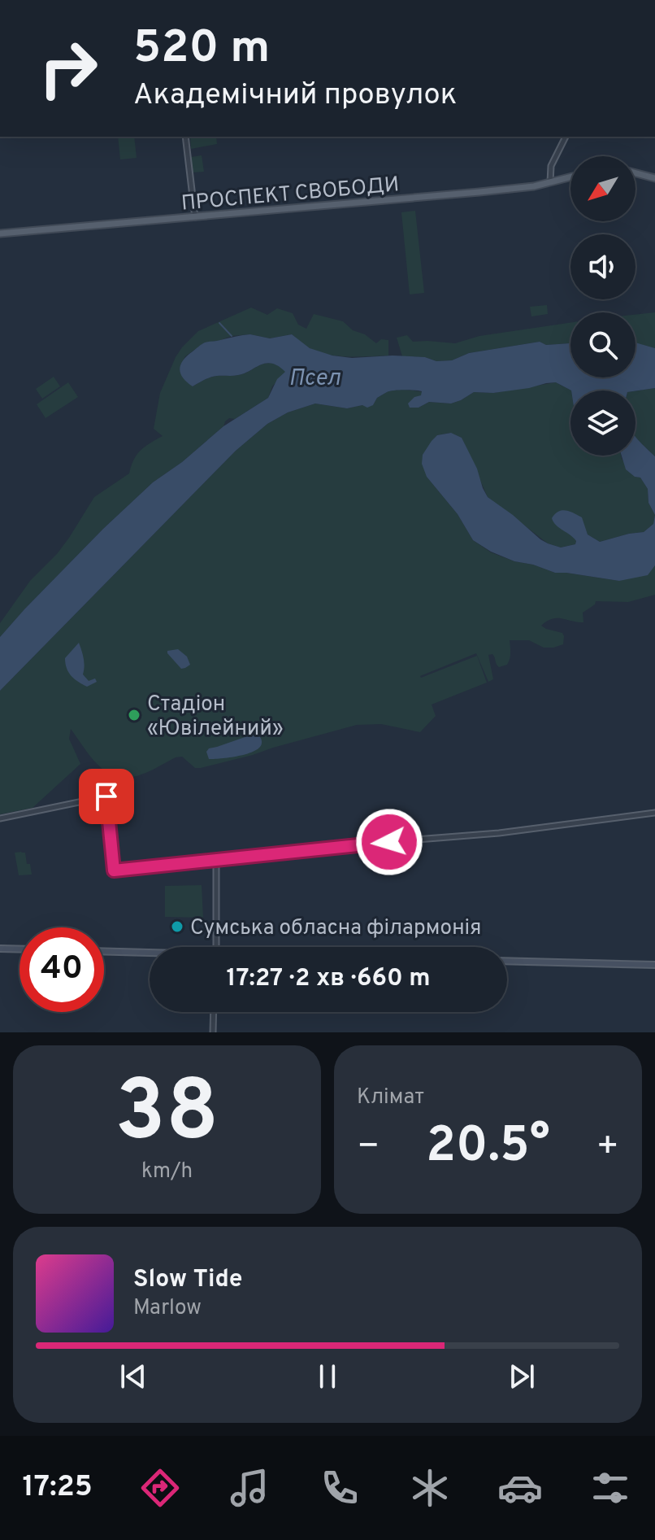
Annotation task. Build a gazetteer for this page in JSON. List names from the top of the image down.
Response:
{
  "streets": {
    "main road": ["ПРОСПЕКТ СВОБОДИ"]
  },
  "water": ["Псел"],
  "places": ["Стадіон «Ювілейний»", "Сумська обласна філармонія"],
  "north": "bottom left",
  "page": {
    "turn": ["520 m", "Академічний провулок"],
    "limit": "40",
    "trip": "17:27 · 2 хв · 660 m",
    "tile": [
      ["38", "km/h"],
      "Клімат"
    ],
    "heat": ["−", "20.5°", "+"],
    "song": ["Slow Tide", "Marlow"],
    "tabs": "17:25"
  }
}
